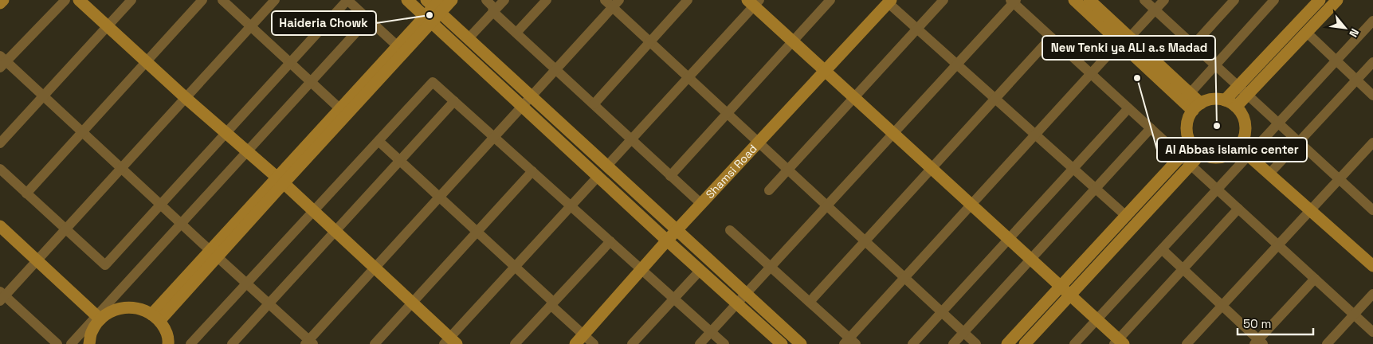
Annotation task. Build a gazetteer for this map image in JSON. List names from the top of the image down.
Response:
{
  "streets": {
    "street": ["Shamsi Road"]
  },
  "places": ["Haideria Chowk", "Al Abbas islamic center", "New Tenki ya ALI a.s Madad"],
  "scale_bar": "50 m",
  "north": "bottom right"
}
